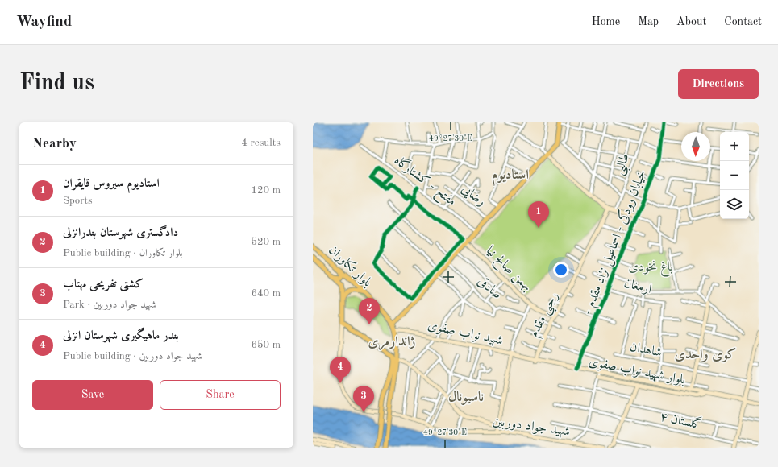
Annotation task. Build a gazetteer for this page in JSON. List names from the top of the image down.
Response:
{
  "streets": {
    "main road": ["بلوار تکاوران"],
    "street": [
      "طالبی",
      "مفتح - کشتارگاه",
      "رضایی",
      "- خیابان رودکی - اسماعیل نژاد مقدم",
      "بهمن صالح نیا",
      "ارمغان",
      "صادقی",
      "رجبی مقدم",
      "شهید نواب صفوی",
      "شاهدان",
      "بلوار شهید نواب صفوی",
      "گلستان ۴",
      "شهید جواد دوربین"
    ]
  },
  "crossings": [
    ["- خیابان رودکی - اسماعیل نژاد مقدم", "ارمغان"],
    ["- خیابان رودکی - اسماعیل نژاد مقدم", "بلوار شهید نواب صفوی"],
    ["بلوار تکاوران", "شهید نواب صفوی"],
    ["بهمن صالح نیا", "رجبی مقدم"],
    ["رجبی مقدم", "بلوار شهید نواب صفوی"],
    ["شهید نواب صفوی", "بلوار شهید نواب صفوی"]
  ],
  "districts": [
    "استادیوم",
    "ژاندارمری",
    "کوی واحدی",
    "ناسیونال"
  ],
  "parks": ["باغ نخودی"],
  "north": "bottom",
  "page": {
    "header": "Wayfind",
    "nav": [
      "Home",
      "Map",
      "About",
      "Contact"
    ],
    "buttons": [
      "Directions",
      ["Save", "Share"]
    ],
    "title": "Find us",
    "heading": ["Nearby", "4 results"],
    "map_buttons": ["+", "−"],
    "list": [
      {
        "mark": "1",
        "name": "استادیوم سیروس قایقران",
        "note": "Sports",
        "value": "120 m"
      },
      {
        "mark": "2",
        "name": "دادگستری شهرستان بندرانزلی",
        "note": "Public building · بلوار تکاوران",
        "value": "520 m"
      },
      {
        "mark": "3",
        "name": "کشتی تفریحی مهتاب",
        "note": "Park · شهید جواد دوربین",
        "value": "640 m"
      },
      {
        "mark": "4",
        "name": "بندر ماهیگیری شهرستان انزلی",
        "note": "Public building · شهید جواد دوربین",
        "value": "650 m"
      }
    ],
    "pins": [
      "1",
      "2",
      "4",
      "3"
    ]
  },
  "coordinates": ["49°27'30\"E"]
}
